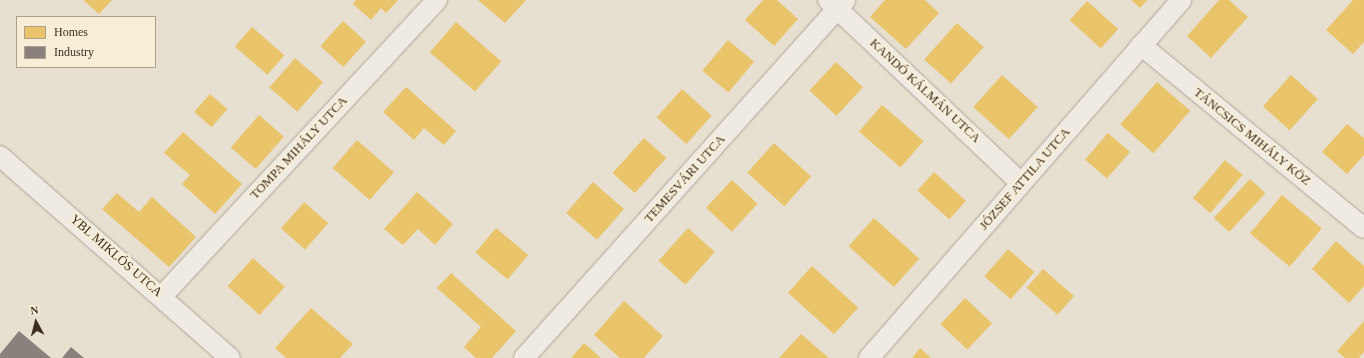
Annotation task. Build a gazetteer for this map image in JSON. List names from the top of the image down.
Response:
{
  "streets": {
    "street": [
      "KANDÓ KÁLMÁN UTCA",
      "TÁNCSICS MIHÁLY KÖZ",
      "TOMPA MIHÁLY UTCA",
      "TEMESVÁRI UTCA",
      "JÓZSEF ATTILA UTCA",
      "YBL MIKLÓS UTCA"
    ]
  },
  "crossings": [
    ["KANDÓ KÁLMÁN UTCA", "TEMESVÁRI UTCA"],
    ["KANDÓ KÁLMÁN UTCA", "JÓZSEF ATTILA UTCA"],
    ["TÁNCSICS MIHÁLY KÖZ", "JÓZSEF ATTILA UTCA"],
    ["TOMPA MIHÁLY UTCA", "YBL MIKLÓS UTCA"]
  ],
  "legend": ["Homes", "Industry"],
  "north": "top"
}
